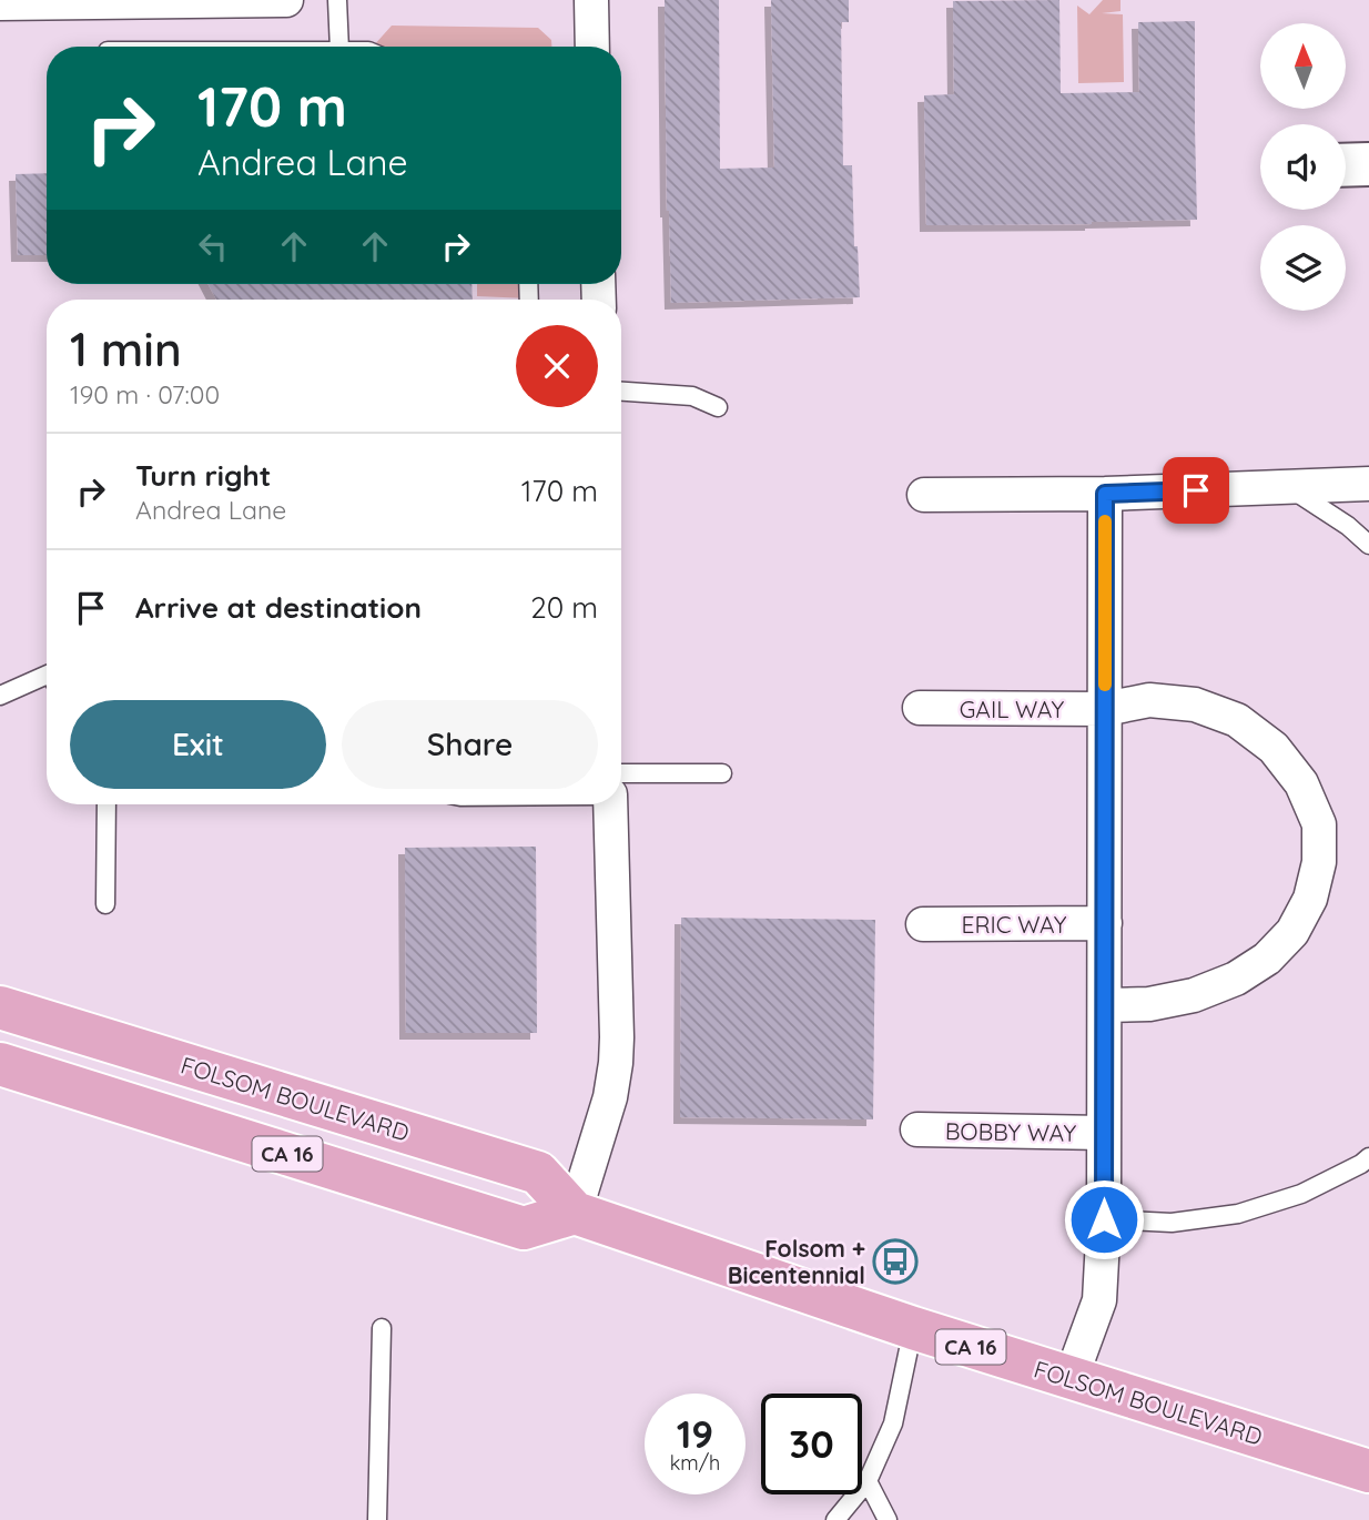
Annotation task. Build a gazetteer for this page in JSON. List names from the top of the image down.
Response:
{
  "streets": {
    "main road": ["FOLSOM BOULEVARD", "CA 16"],
    "street": ["GAIL WAY", "ERIC WAY", "BOBBY WAY"]
  },
  "crossings": [
    ["FOLSOM BOULEVARD", "CA 16"]
  ],
  "places": {
    "bus stop": ["Folsom + Bicentennial"]
  },
  "north": "top",
  "page": {
    "turn": ["170 m", "Andrea Lane"],
    "heading": ["1 min", "190 m · 07:00"],
    "list": [
      {
        "name": "Turn right",
        "note": "Andrea Lane",
        "value": "170 m"
      },
      {
        "name": "Arrive at destination",
        "value": "20 m"
      }
    ],
    "buttons": ["Exit", "Share"],
    "speed": "19 km/h",
    "limit": "30"
  }
}
